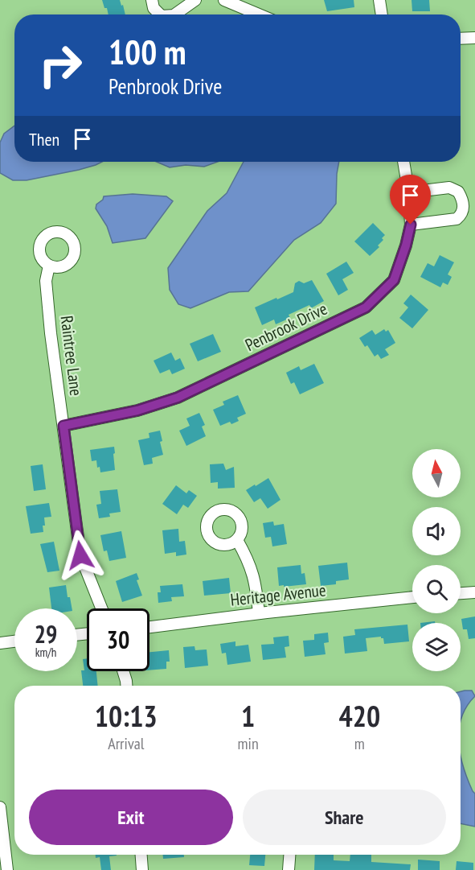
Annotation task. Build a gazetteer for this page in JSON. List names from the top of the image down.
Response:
{
  "streets": {
    "street": ["Penbrook Drive", "Raintree Lane", "Heritage Avenue"]
  },
  "crossings": [
    ["Penbrook Drive", "Raintree Lane"]
  ],
  "north": "top",
  "page": {
    "turn": ["100 m", "Penbrook Drive"],
    "then": "Then",
    "speed": "29 km/h",
    "limit": "30",
    "eta": [
      "10:13",
      "Arrival",
      "1",
      "min",
      "420",
      "m"
    ],
    "buttons": ["Exit", "Share"]
  }
}
